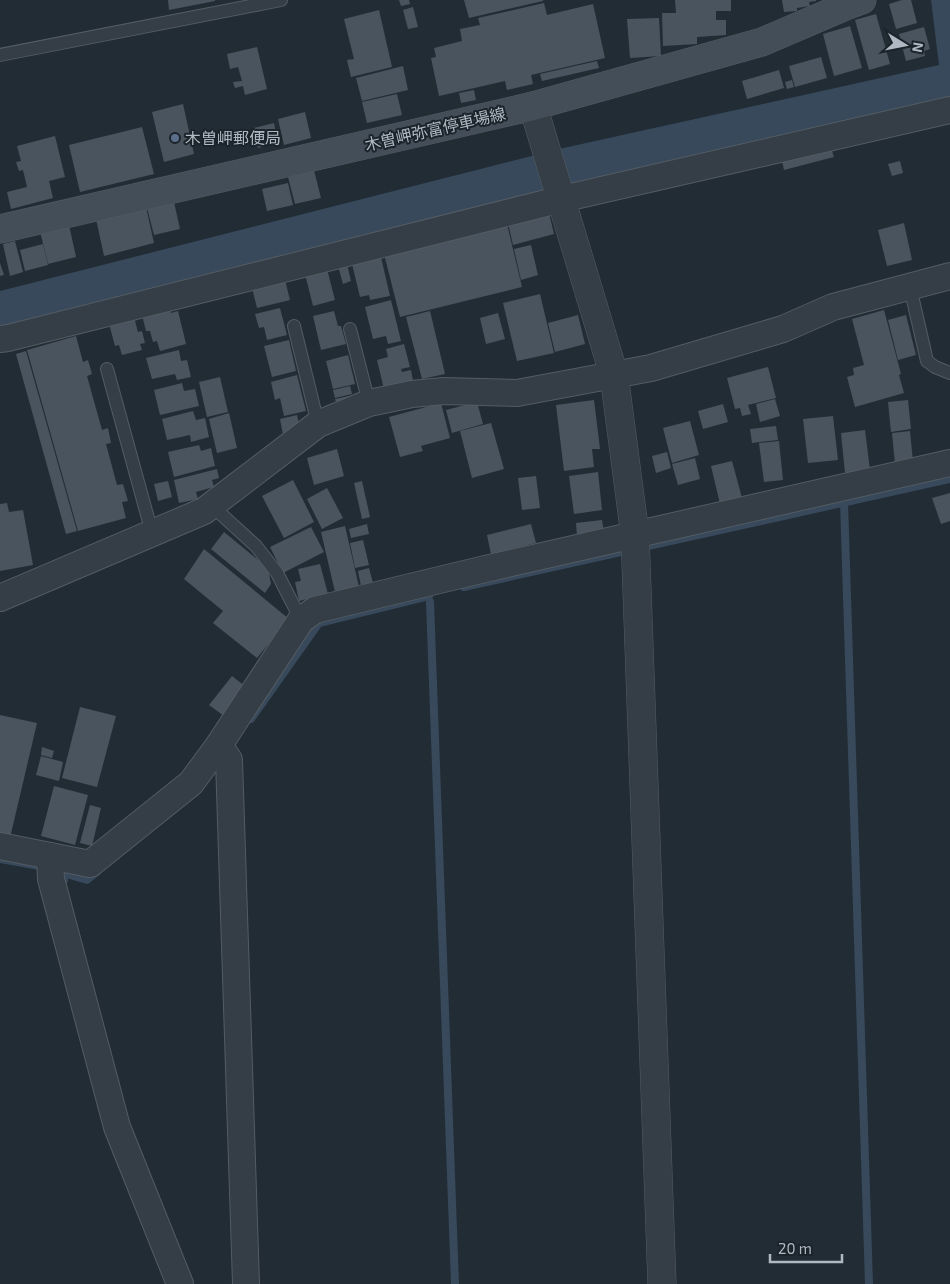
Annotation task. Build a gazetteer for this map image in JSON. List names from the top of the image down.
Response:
{
  "streets": {
    "main road": ["木曽岬弥富停車場線"]
  },
  "places": ["木曽岬郵便局"],
  "scale_bar": "20 m",
  "north": "right"
}
